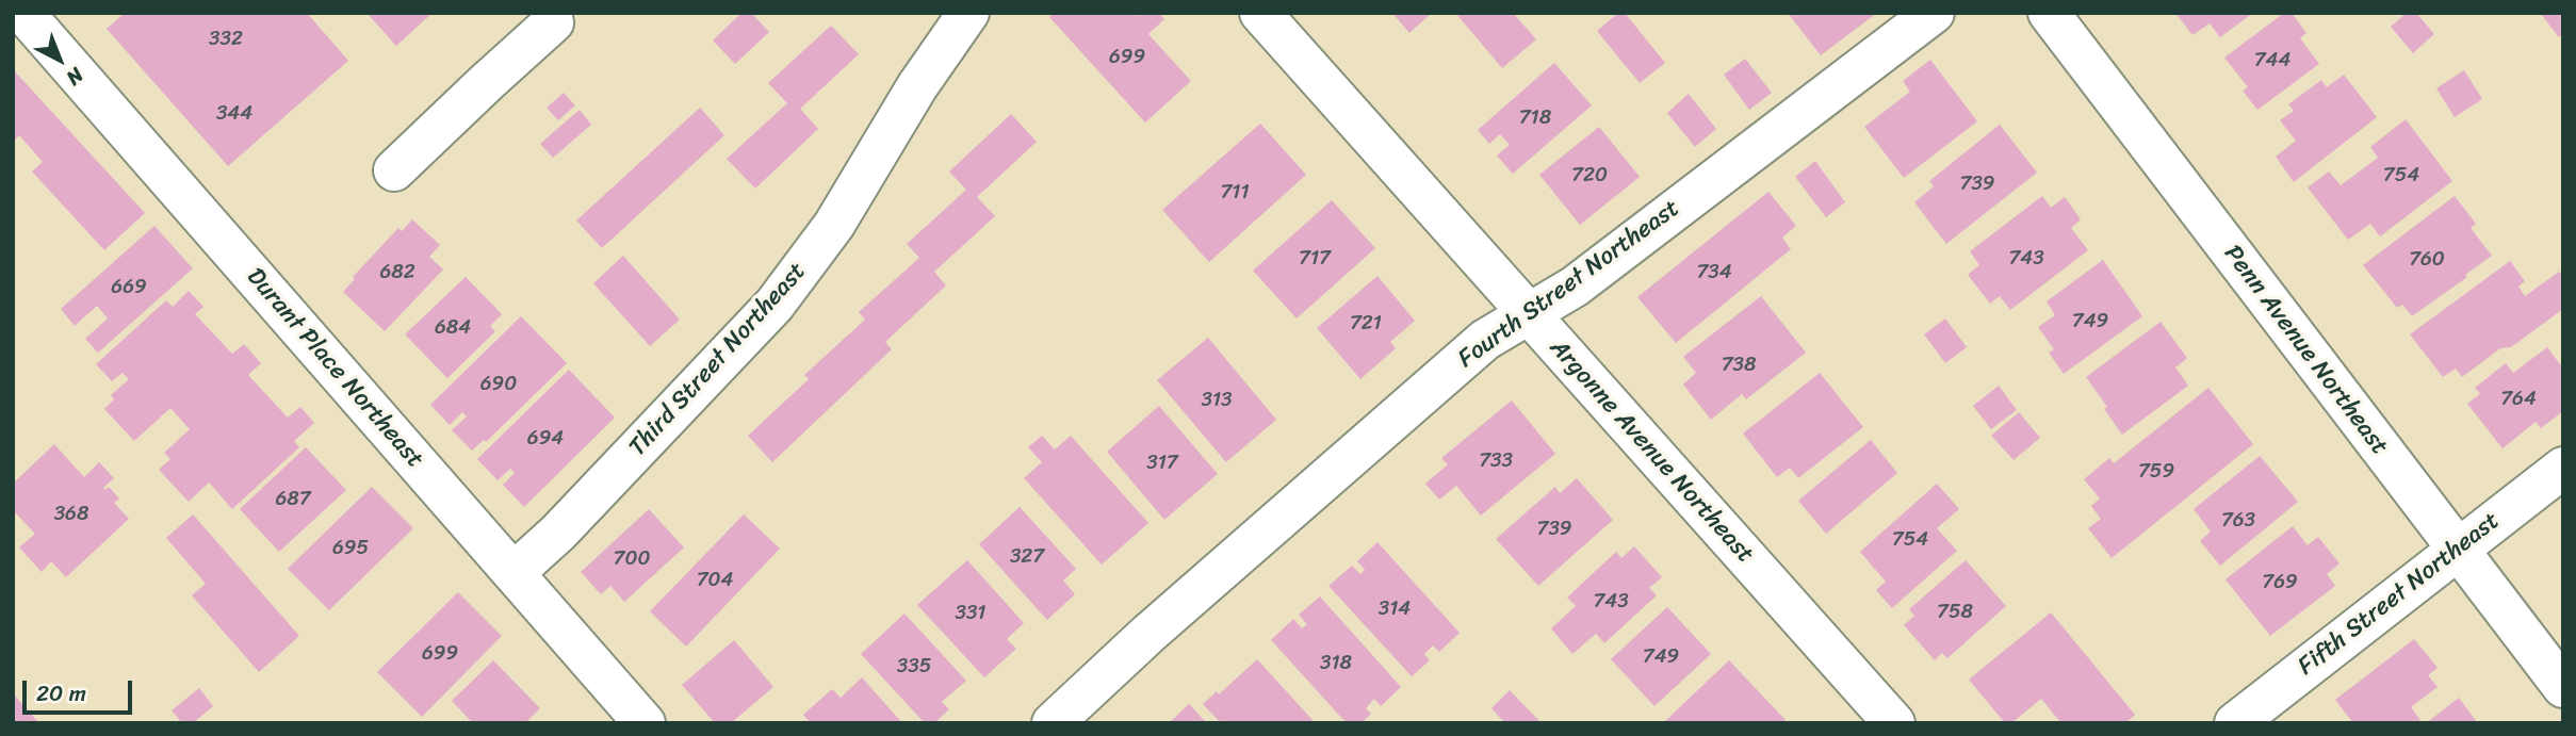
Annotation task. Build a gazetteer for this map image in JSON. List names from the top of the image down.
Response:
{
  "streets": {
    "street": [
      "Fourth Street Northeast",
      "Penn Avenue Northeast",
      "Third Street Northeast",
      "Durant Place Northeast",
      "Argonne Avenue Northeast",
      "Fifth Street Northeast"
    ]
  },
  "crossings": [
    ["Fourth Street Northeast", "Argonne Avenue Northeast"],
    ["Penn Avenue Northeast", "Fifth Street Northeast"],
    ["Third Street Northeast", "Durant Place Northeast"]
  ],
  "house_numbers": [
    "332",
    "699",
    "744",
    "344",
    "718",
    "720",
    "754",
    "739",
    "711",
    "717",
    "743",
    "760",
    "682",
    "734",
    "669",
    "749",
    "721",
    "684",
    "738",
    "690",
    "764",
    "313",
    "694",
    "733",
    "317",
    "759",
    "687",
    "368",
    "763",
    "739",
    "754",
    "695",
    "327",
    "700",
    "704",
    "769",
    "743",
    "314",
    "758",
    "331",
    "699",
    "749",
    "318",
    "335"
  ],
  "scale_bar": "20 m",
  "north": "bottom right"
}
